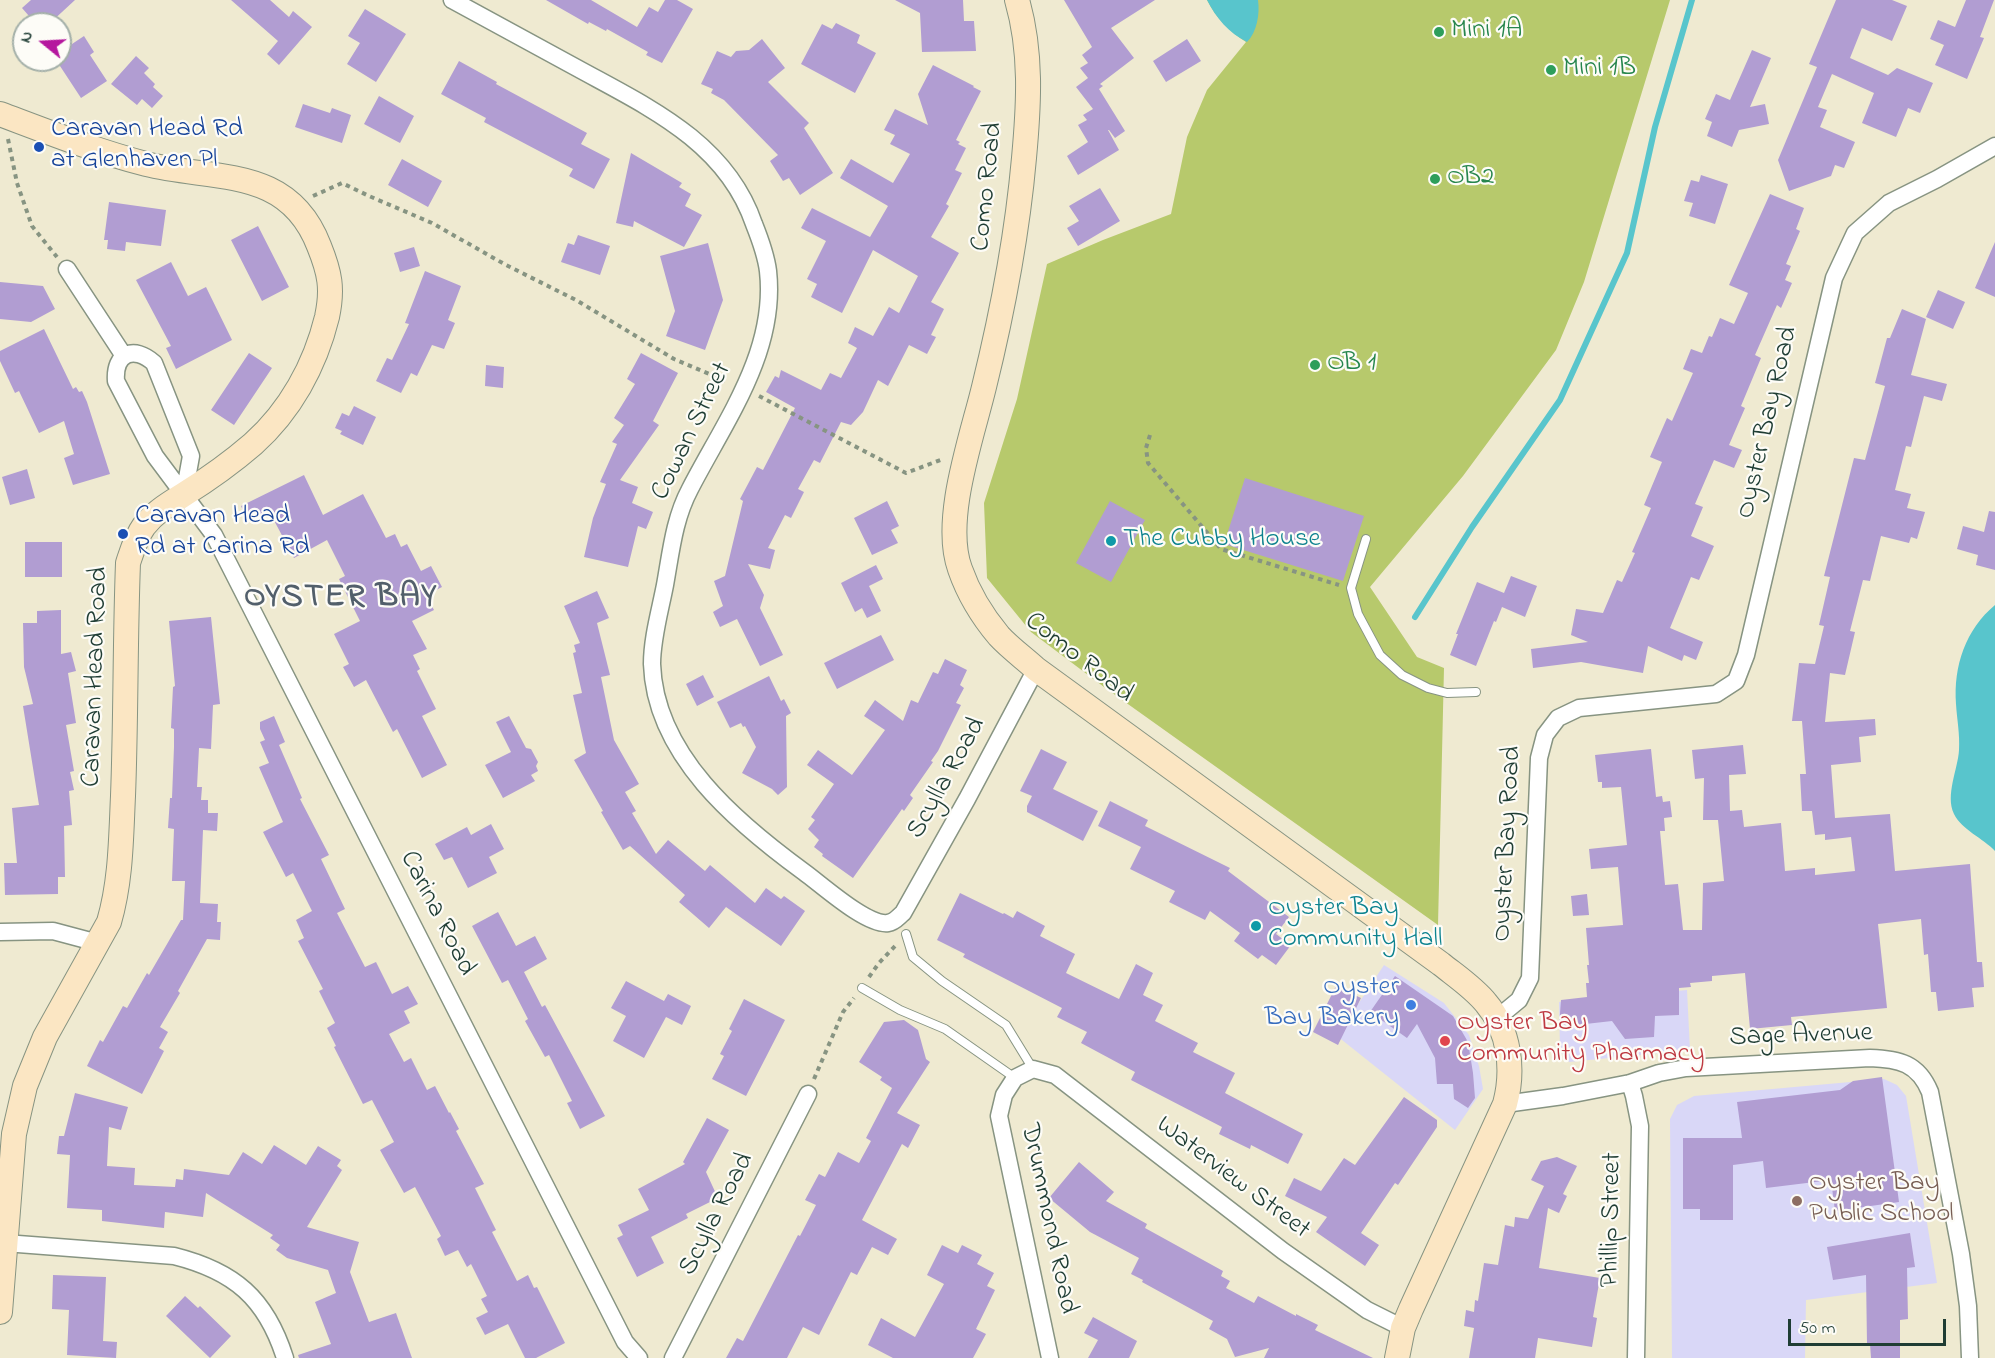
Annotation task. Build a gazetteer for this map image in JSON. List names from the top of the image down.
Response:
{
  "streets": {
    "street": [
      "Como Road",
      "Oyster Bay Road",
      "Cowan Street",
      "Caravan Head Road",
      "Scylla Road",
      "Carina Road",
      "Sage Avenue",
      "Waterview Street",
      "Drummond Road",
      "Phillip Street"
    ]
  },
  "crossings": [
    ["Como Road", "Oyster Bay Road"],
    ["Como Road", "Scylla Road"],
    ["Cowan Street", "Scylla Road"],
    ["Caravan Head Road", "Carina Road"],
    ["Sage Avenue", "Phillip Street"]
  ],
  "districts": ["OYSTER BAY"],
  "places": [
    "Mini 1A",
    "Mini 1B",
    "Caravan Head Rd at Glenhaven Pl",
    "OB2",
    "OB 1",
    "Caravan Head Rd at Carina Rd",
    "The Cubby House",
    "Oyster Bay Community Hall",
    "Oyster Bay Bakery",
    "Oyster Bay Community Pharmacy",
    "Oyster Bay Public School"
  ],
  "scale_bar": "50 m",
  "north": "left"
}
